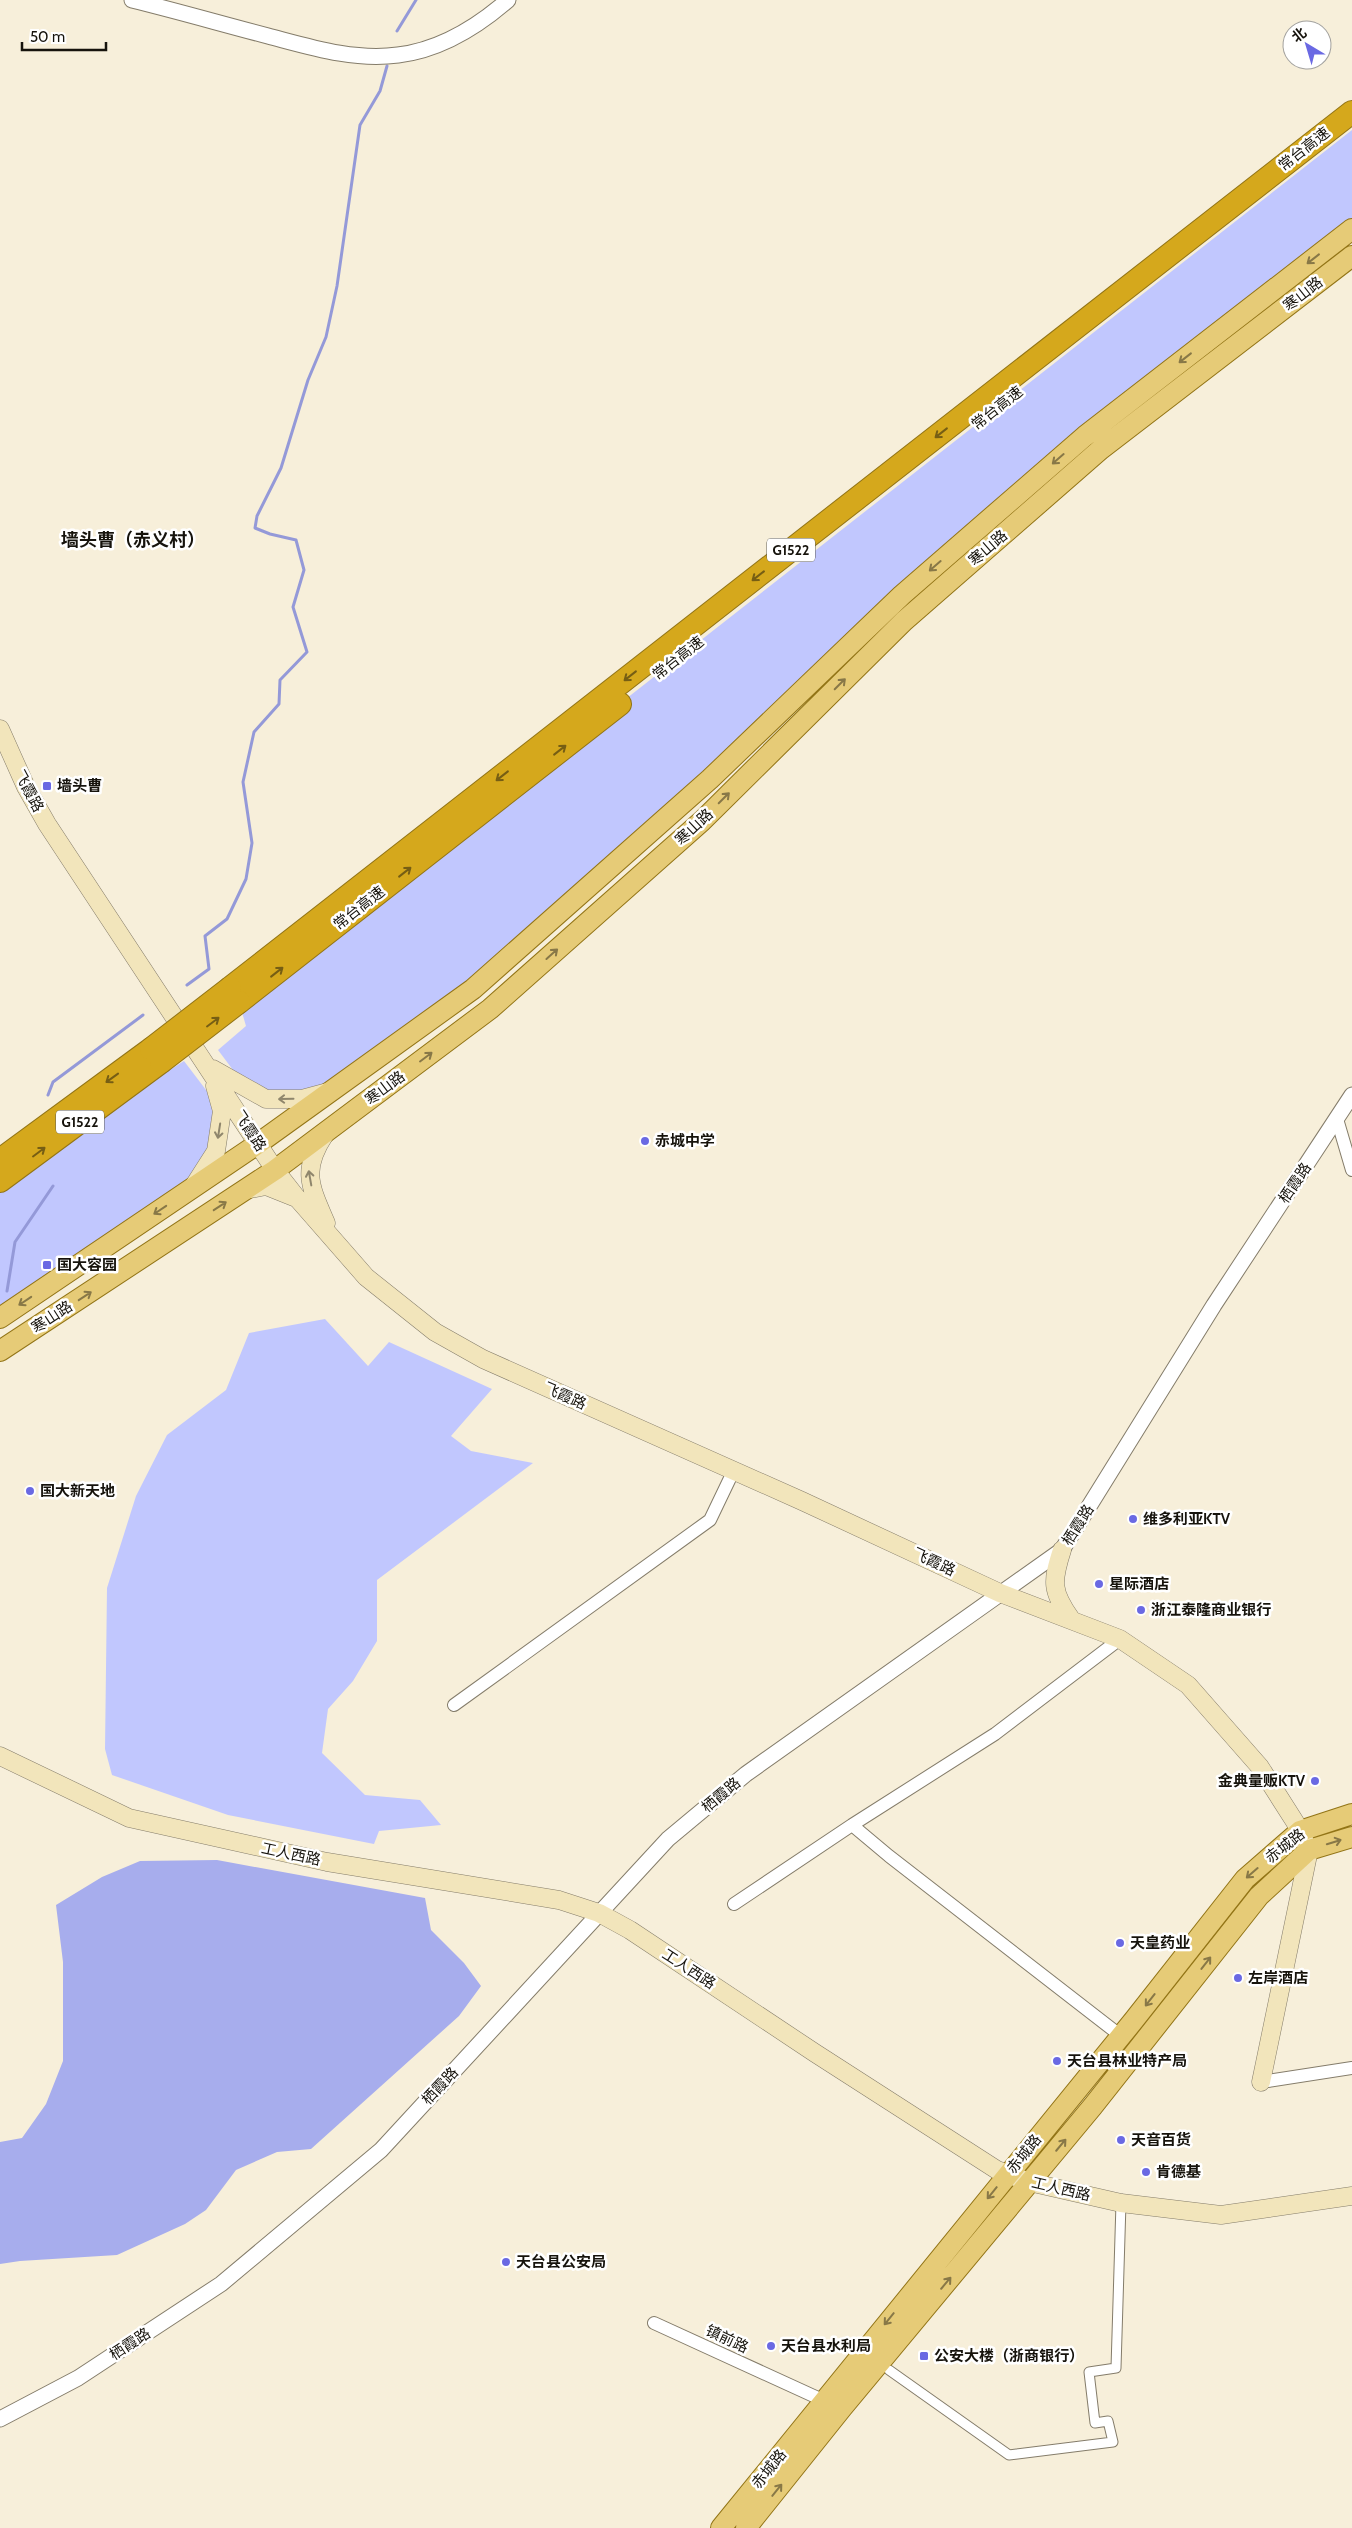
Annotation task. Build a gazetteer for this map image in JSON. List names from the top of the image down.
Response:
{
  "streets": {
    "highway": ["常台高速", "G1522"],
    "main road": [
      "寒山路",
      "飞霞路",
      "赤城路",
      "工人西路"
    ],
    "street": ["栖霞路", "镇前路"]
  },
  "crossings": [
    ["寒山路", "飞霞路"],
    ["飞霞路", "栖霞路"],
    ["飞霞路", "赤城路"],
    ["栖霞路", "工人西路"],
    ["赤城路", "工人西路"],
    ["赤城路", "镇前路"]
  ],
  "districts": ["墙头曹（赤义村）"],
  "places": {
    "transit": ["墙头曹", "国大容园", "公安大楼（浙商银行）"],
    "other": [
      "赤城中学",
      "国大新天地",
      "维多利亚KTV",
      "星际酒店",
      "浙江泰隆商业银行",
      "金典量贩KTV",
      "天皇药业",
      "左岸酒店",
      "天台县林业特产局",
      "天音百货",
      "肯德基",
      "天台县公安局",
      "天台县水利局"
    ]
  },
  "scale_bar": "50 m",
  "north": "top left"
}
